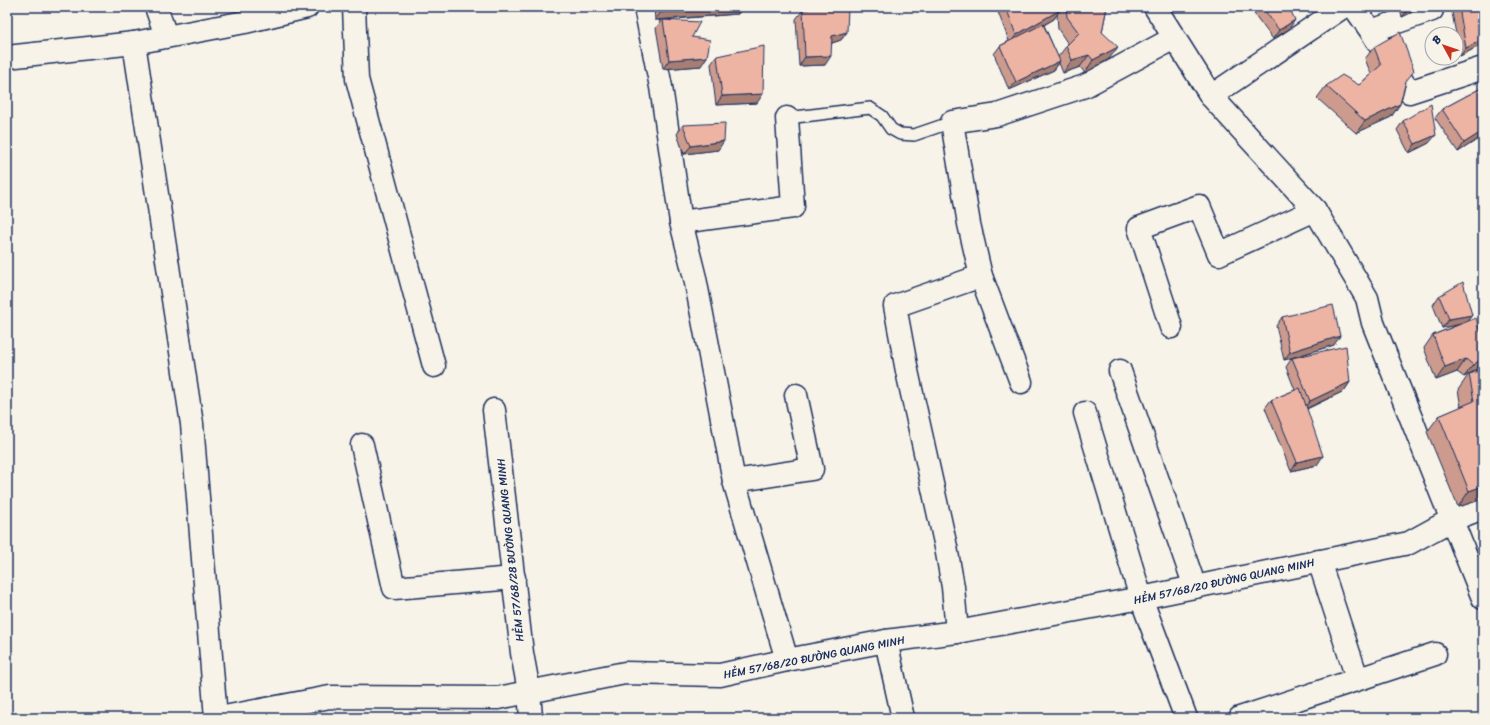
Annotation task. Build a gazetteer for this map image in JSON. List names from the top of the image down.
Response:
{
  "streets": {
    "street": ["HẺM 57/68/28 ĐƯỜNG QUANG MINH", "HẺM 57/68/20 ĐƯỜNG QUANG MINH"]
  },
  "crossings": [
    ["HẺM 57/68/28 ĐƯỜNG QUANG MINH", "HẺM 57/68/20 ĐƯỜNG QUANG MINH"]
  ],
  "north": "top left"
}
